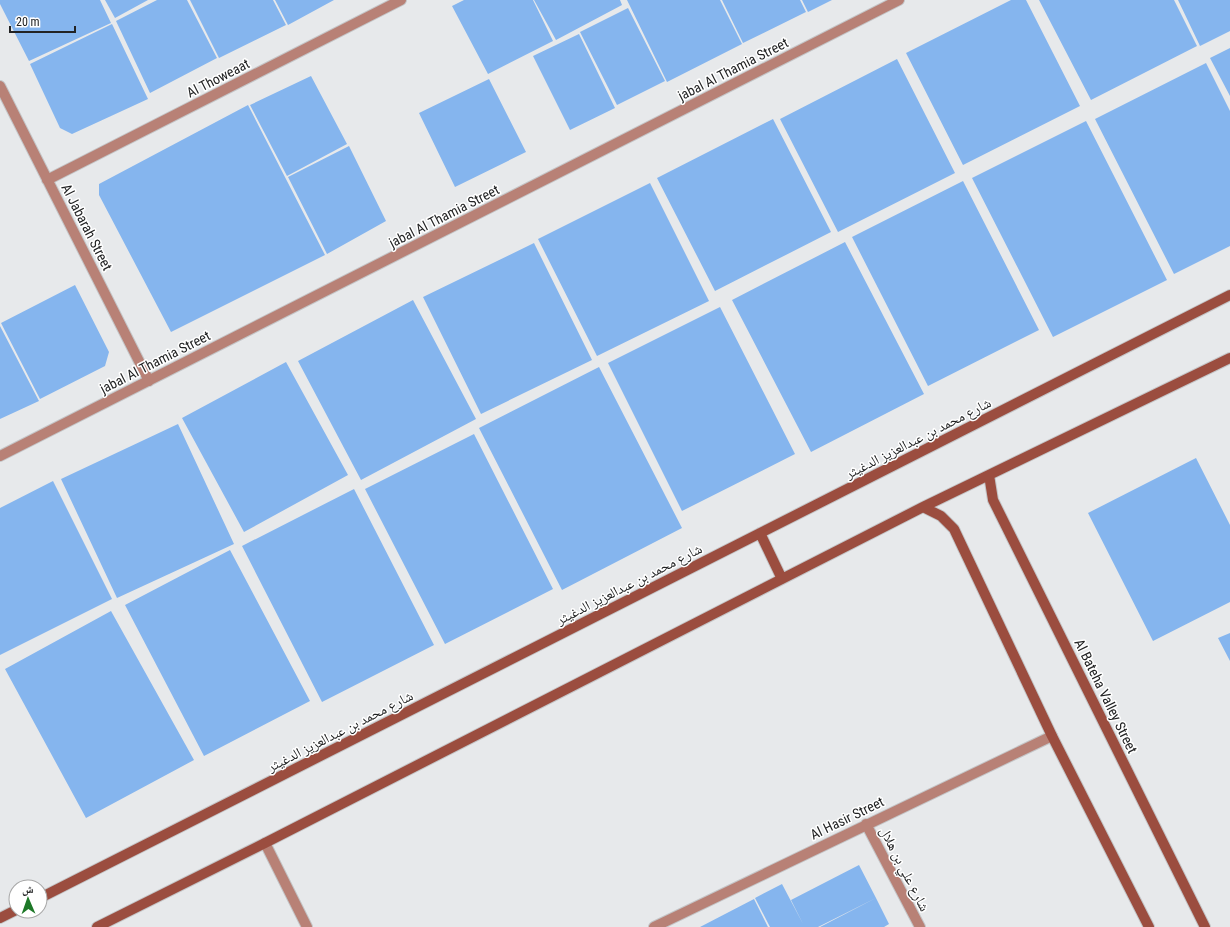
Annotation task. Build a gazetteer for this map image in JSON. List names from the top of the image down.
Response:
{
  "streets": {
    "street": [
      "jabal Al Thamia Street",
      "Al Thoweaat",
      "Al Jabarah Street",
      "شارع محمد بن عبدالعزيز الدغيثر",
      "Al Bateha Valley Street",
      "Al Hasir Street",
      "شارع علي بن هلال"
    ]
  },
  "crossings": [
    ["jabal Al Thamia Street", "Al Jabarah Street"],
    ["Al Thoweaat", "Al Jabarah Street"],
    ["Al Hasir Street", "شارع علي بن هلال"]
  ],
  "scale_bar": "20 m",
  "north": "top"
}
